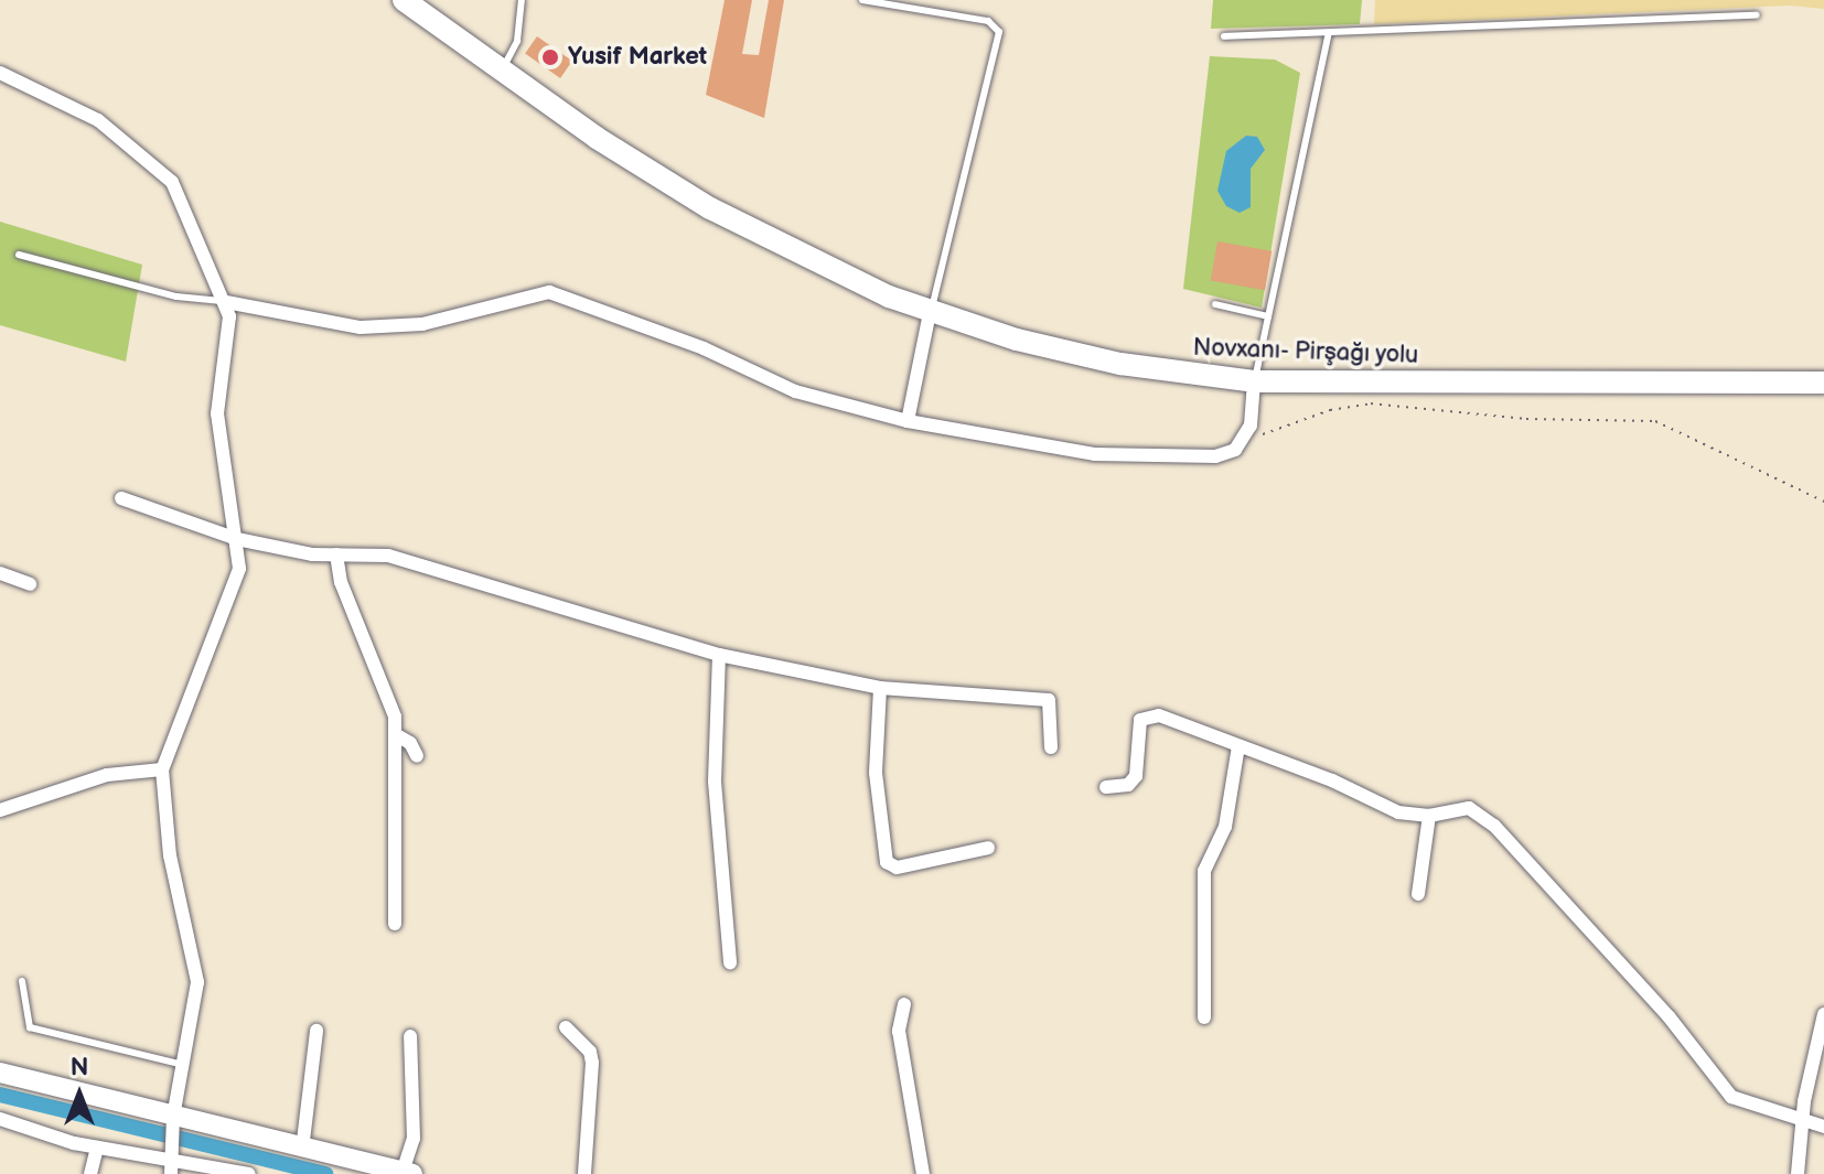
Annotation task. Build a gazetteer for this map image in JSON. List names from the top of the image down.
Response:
{
  "streets": {
    "main road": ["Novxanı- Pirşağı yolu"]
  },
  "places": ["Yusif Market"],
  "north": "top"
}
